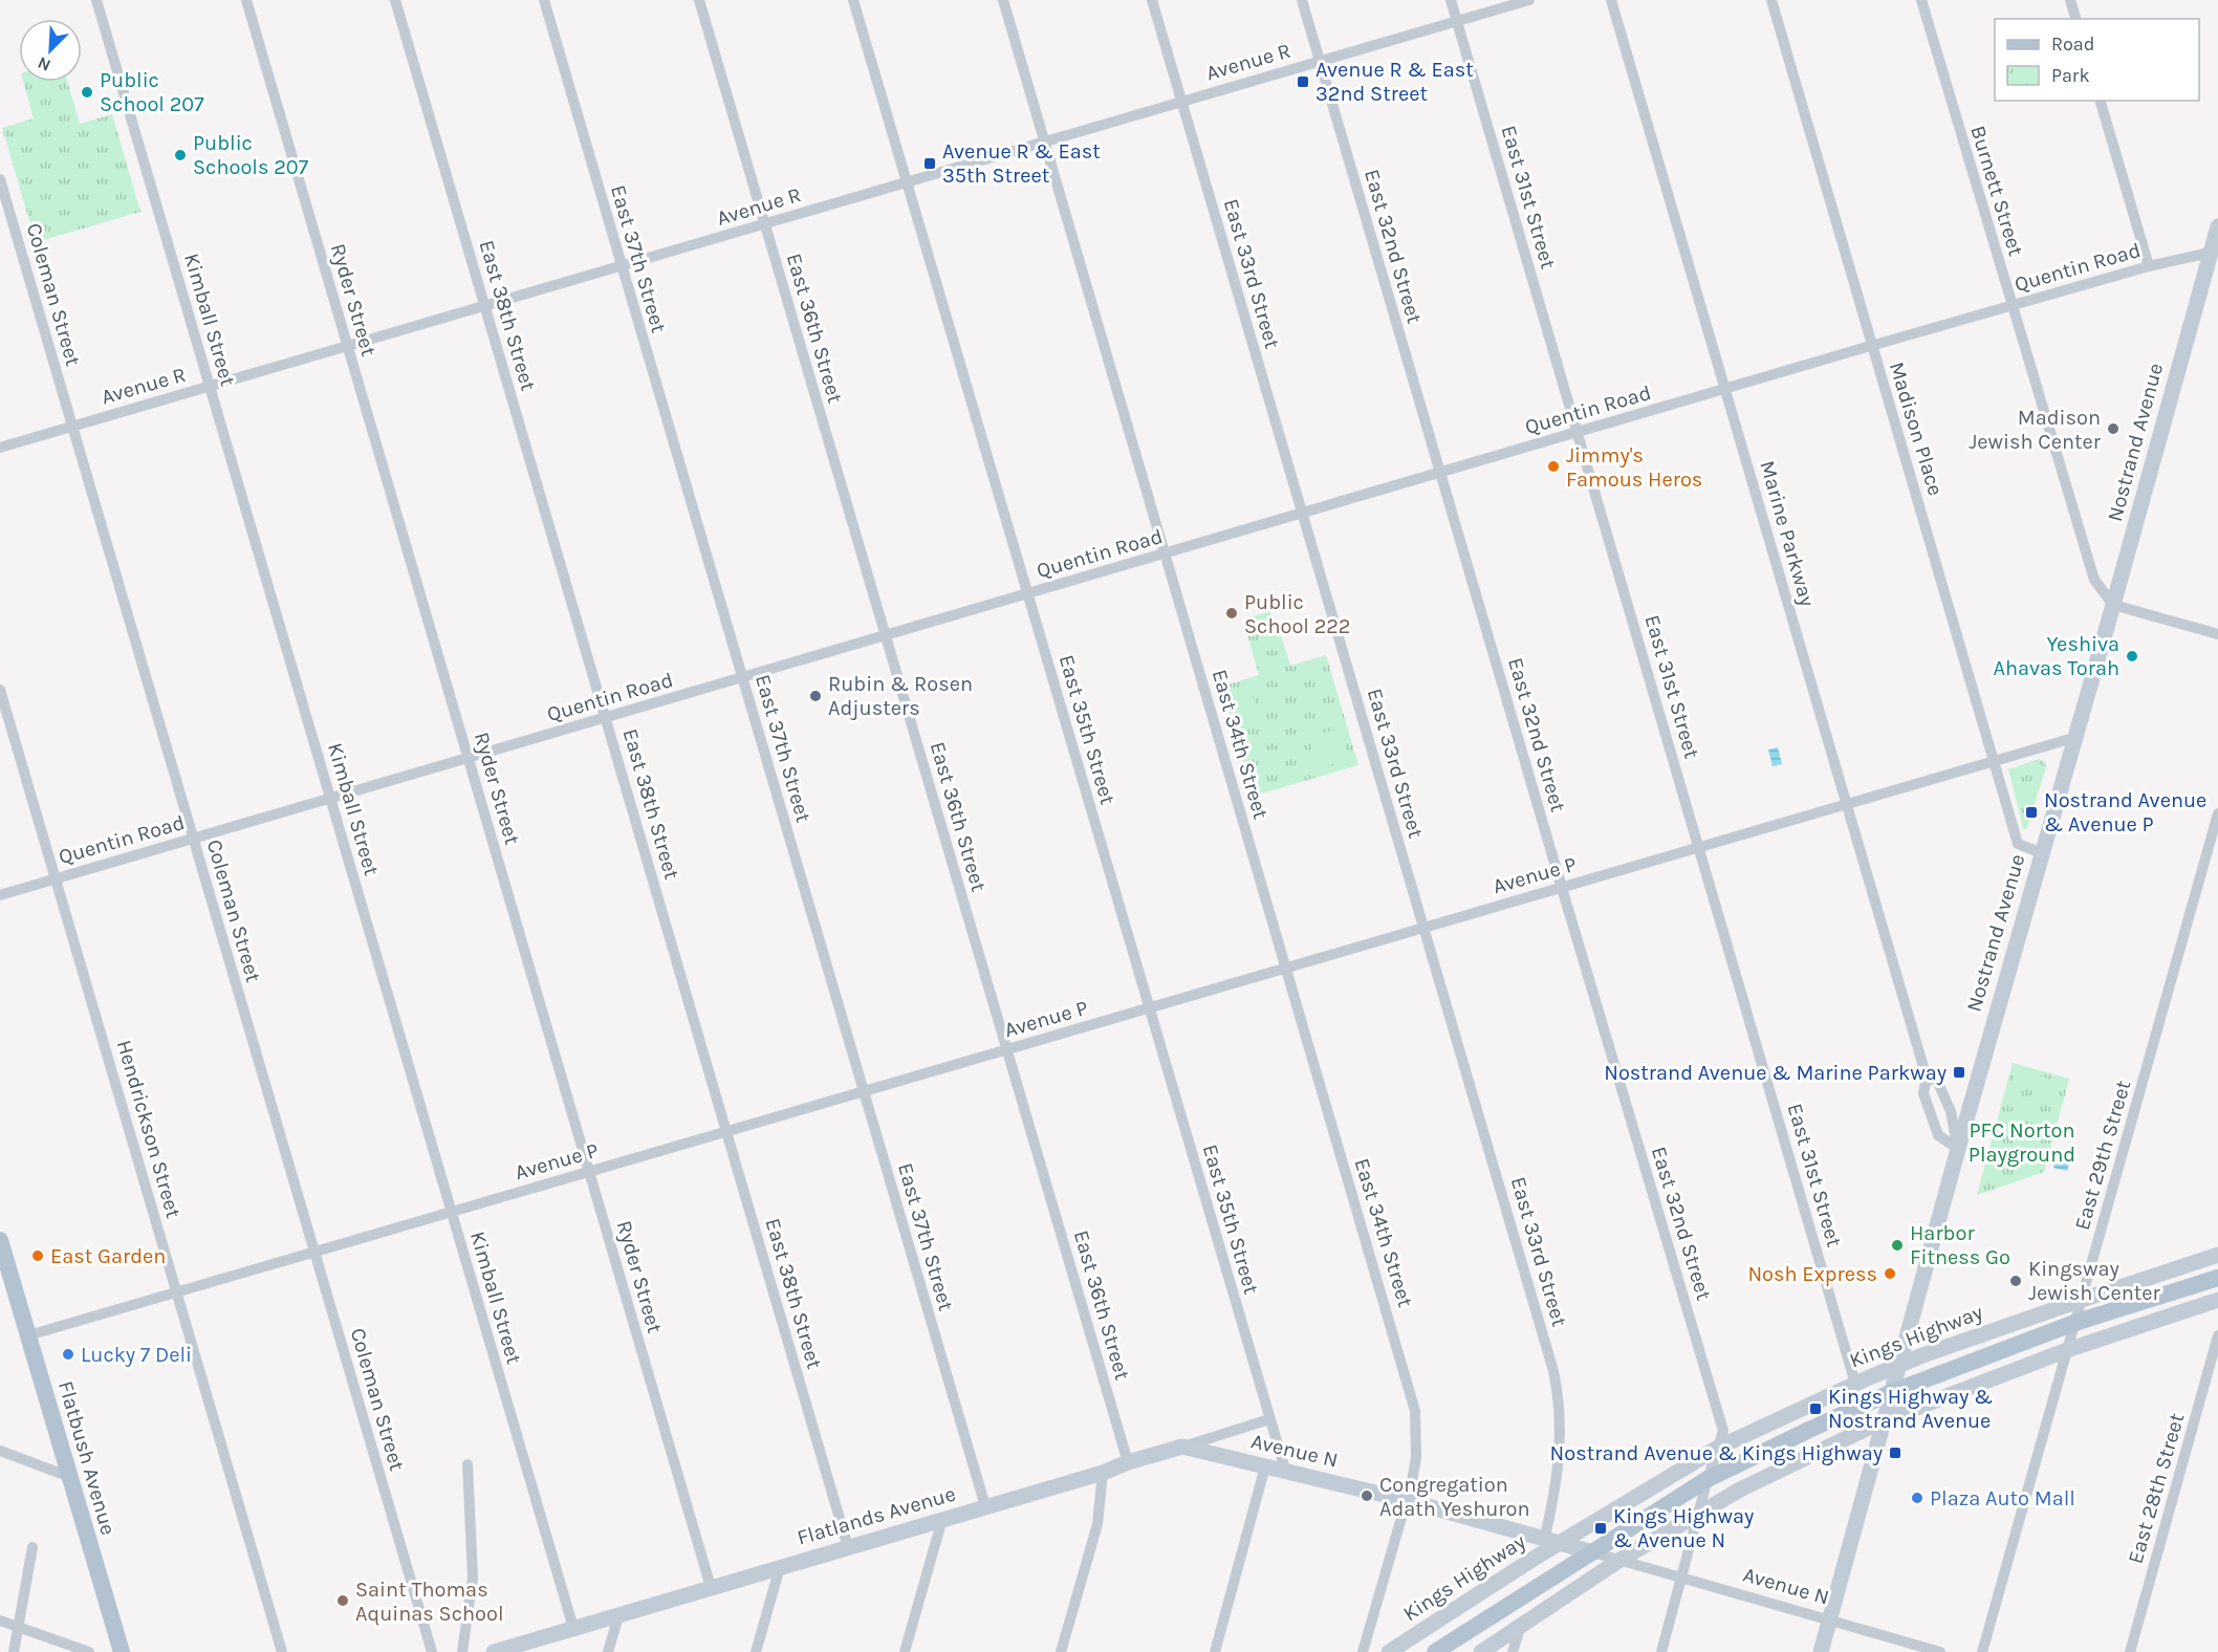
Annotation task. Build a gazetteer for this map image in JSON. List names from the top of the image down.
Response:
{
  "streets": {
    "main road": [
      "Nostrand Avenue",
      "Kings Highway",
      "Avenue N",
      "Flatbush Avenue",
      "Flatlands Avenue"
    ],
    "street": [
      "Avenue R",
      "Burnett Street",
      "East 31st Street",
      "East 32nd Street",
      "East 37th Street",
      "Quentin Road",
      "East 33rd Street",
      "Coleman Street",
      "Ryder Street",
      "East 38th Street",
      "Kimball Street",
      "East 36th Street",
      "Madison Place",
      "Marine Parkway",
      "East 35th Street",
      "East 34th Street",
      "Avenue P",
      "Hendrickson Street",
      "East 29th Street",
      "East 28th Street"
    ]
  },
  "crossings": [
    ["Avenue R", "East 31st Street"],
    ["Avenue R", "East 32nd Street"],
    ["Avenue R", "East 37th Street"],
    ["Avenue R", "East 33rd Street"],
    ["Avenue R", "Coleman Street"],
    ["Avenue R", "Ryder Street"],
    ["Avenue R", "East 38th Street"],
    ["Avenue R", "Kimball Street"],
    ["Avenue R", "East 36th Street"],
    ["Avenue R", "East 35th Street"],
    ["Avenue R", "East 34th Street"],
    ["Burnett Street", "Quentin Road"],
    ["Burnett Street", "Nostrand Avenue"],
    ["East 31st Street", "Quentin Road"],
    ["East 31st Street", "Avenue P"],
    ["East 31st Street", "Kings Highway"],
    ["East 32nd Street", "Quentin Road"],
    ["East 32nd Street", "Avenue P"],
    ["East 32nd Street", "Kings Highway"],
    ["East 37th Street", "Quentin Road"],
    ["East 37th Street", "Avenue P"],
    ["East 37th Street", "Flatlands Avenue"],
    ["Quentin Road", "East 33rd Street"],
    ["Quentin Road", "Coleman Street"],
    ["Quentin Road", "Ryder Street"],
    ["Quentin Road", "East 38th Street"],
    ["Quentin Road", "Kimball Street"],
    ["Quentin Road", "East 36th Street"],
    ["Quentin Road", "Madison Place"],
    ["Quentin Road", "Nostrand Avenue"],
    ["Quentin Road", "Marine Parkway"],
    ["Quentin Road", "East 35th Street"],
    ["Quentin Road", "East 34th Street"],
    ["Quentin Road", "Hendrickson Street"],
    ["East 33rd Street", "Avenue P"],
    ["East 33rd Street", "Kings Highway"],
    ["East 33rd Street", "Avenue N"],
    ["Coleman Street", "Avenue P"],
    ["Ryder Street", "Avenue P"],
    ["Ryder Street", "Flatlands Avenue"],
    ["East 38th Street", "Avenue P"],
    ["East 38th Street", "Flatlands Avenue"],
    ["Kimball Street", "Avenue P"],
    ["Kimball Street", "Flatlands Avenue"],
    ["East 36th Street", "Avenue P"],
    ["East 36th Street", "Flatlands Avenue"],
    ["Madison Place", "Nostrand Avenue"],
    ["Madison Place", "Avenue P"],
    ["Nostrand Avenue", "Marine Parkway"],
    ["Nostrand Avenue", "Avenue P"],
    ["Nostrand Avenue", "Kings Highway"],
    ["Nostrand Avenue", "Avenue N"],
    ["Marine Parkway", "Avenue P"],
    ["East 35th Street", "Avenue P"],
    ["East 35th Street", "Avenue N"],
    ["East 35th Street", "Flatlands Avenue"],
    ["East 34th Street", "Avenue P"],
    ["East 34th Street", "Avenue N"],
    ["Avenue P", "Hendrickson Street"],
    ["Avenue P", "Flatbush Avenue"],
    ["East 29th Street", "Kings Highway"],
    ["Kings Highway", "Avenue N"],
    ["Avenue N", "Flatlands Avenue"]
  ],
  "parks": ["PFC Norton Playground"],
  "places": {
    "transit": [
      "Avenue R & East 32nd Street",
      "Avenue R & East 35th Street",
      "Nostrand Avenue & Avenue P",
      "Nostrand Avenue & Marine Parkway",
      "Kings Highway & Nostrand Avenue",
      "Nostrand Avenue & Kings Highway",
      "Kings Highway & Avenue N"
    ],
    "other": [
      "Public School 207",
      "Public Schools 207",
      "Madison Jewish Center",
      "Jimmy's Famous Heros",
      "Public School 222",
      "Yeshiva Ahavas Torah",
      "Rubin & Rosen Adjusters",
      "Harbor Fitness Go",
      "East Garden",
      "Nosh Express",
      "Kingsway Jewish Center",
      "Lucky 7 Deli",
      "Congregation Adath Yeshuron",
      "Plaza Auto Mall",
      "Saint Thomas Aquinas School"
    ]
  },
  "legend": ["Road", "Park"],
  "north": "bottom left"
}
